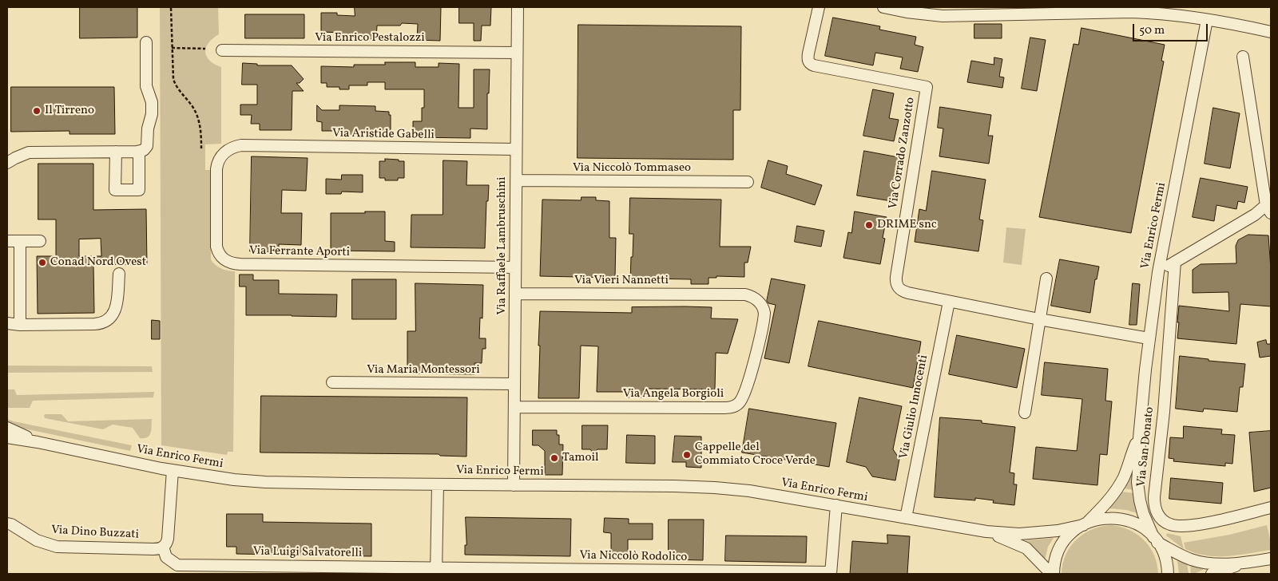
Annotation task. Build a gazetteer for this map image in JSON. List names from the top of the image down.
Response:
{
  "streets": {
    "street": [
      "Via Enrico Pestalozzi",
      "Via Aristide Gabelli",
      "Via Corrado Zanzotto",
      "Via Niccolò Tommaseo",
      "Via Enrico Fermi",
      "Via Raffaele Lambruschini",
      "Via Ferrante Aporti",
      "Via Vieri Nannetti",
      "Via Maria Montessori",
      "Via Angela Borgioli",
      "Via Giulio Innocenti",
      "Via San Donato",
      "Via Dino Buzzati",
      "Via Luigi Salvatorelli",
      "Via Niccolò Rodolico"
    ]
  },
  "crossings": [
    ["Via Enrico Pestalozzi", "Via Raffaele Lambruschini"],
    ["Via Aristide Gabelli", "Via Raffaele Lambruschini"],
    ["Via Aristide Gabelli", "Via Ferrante Aporti"],
    ["Via Corrado Zanzotto", "Via Enrico Fermi"],
    ["Via Corrado Zanzotto", "Via Giulio Innocenti"],
    ["Via Niccolò Tommaseo", "Via Raffaele Lambruschini"],
    ["Via Enrico Fermi", "Via Raffaele Lambruschini"],
    ["Via Enrico Fermi", "Via Giulio Innocenti"],
    ["Via Raffaele Lambruschini", "Via Ferrante Aporti"],
    ["Via Raffaele Lambruschini", "Via Vieri Nannetti"],
    ["Via Raffaele Lambruschini", "Via Maria Montessori"],
    ["Via Raffaele Lambruschini", "Via Angela Borgioli"],
    ["Via Vieri Nannetti", "Via Angela Borgioli"],
    ["Via Dino Buzzati", "Via Luigi Salvatorelli"],
    ["Via Luigi Salvatorelli", "Via Niccolò Rodolico"]
  ],
  "places": [
    "Il Tirreno",
    "DRIME snc",
    "Conad Nord Ovest",
    "Cappelle del Commiato Croce Verde",
    "Tamoil"
  ],
  "scale_bar": "50 m"
}
